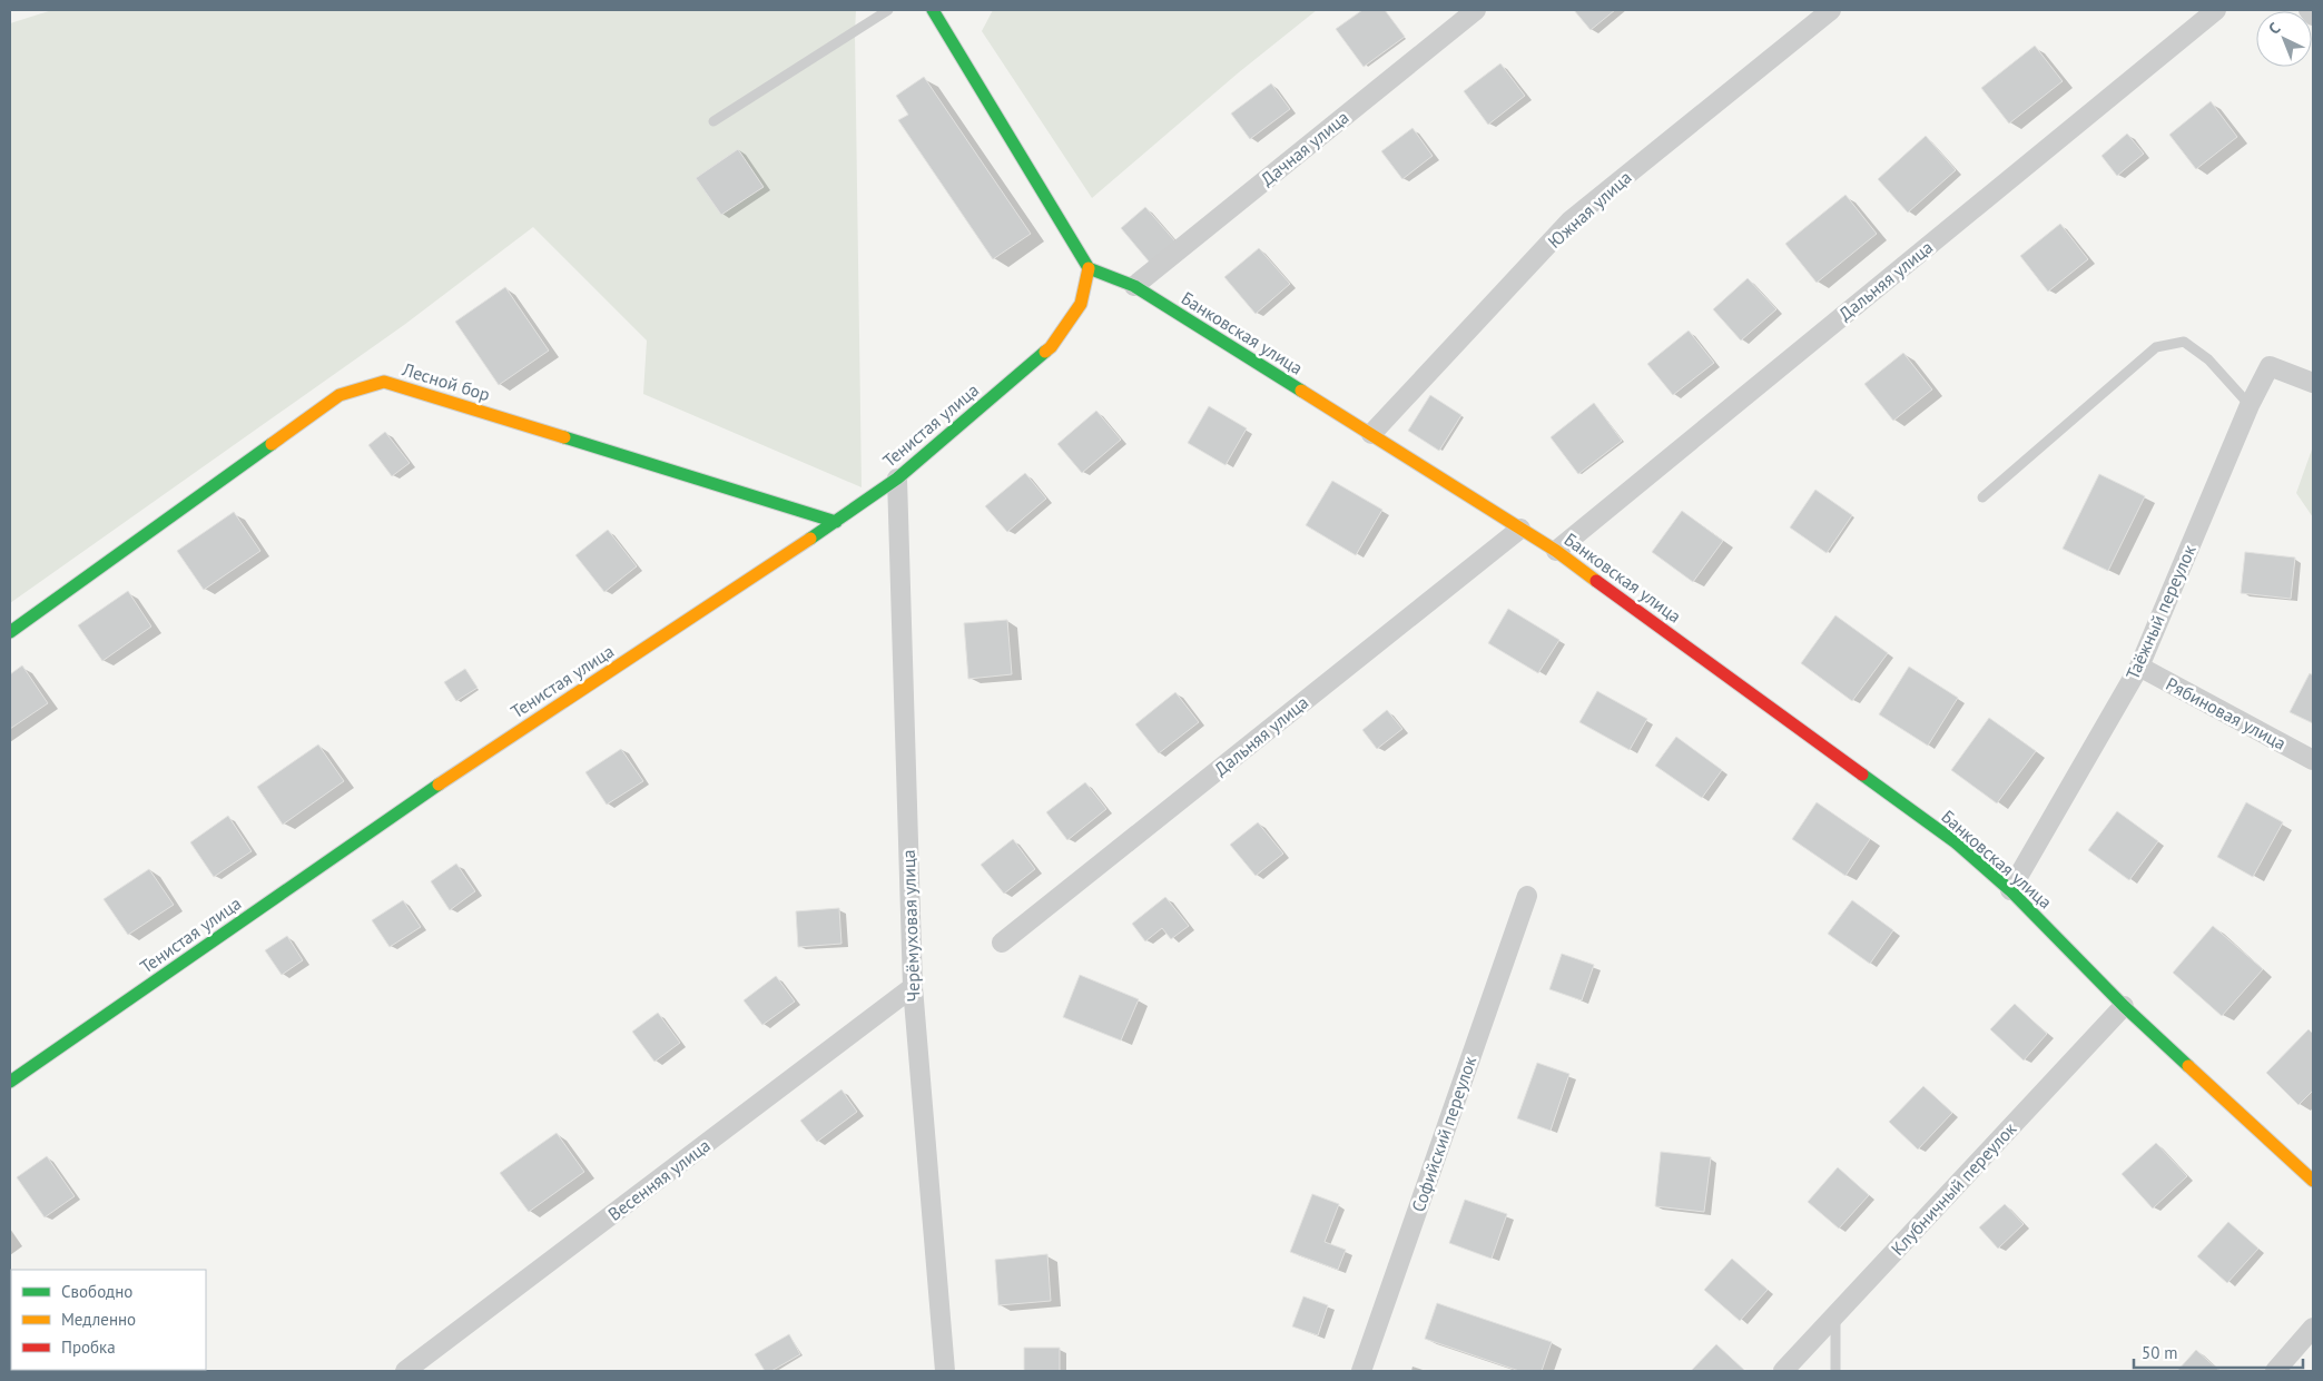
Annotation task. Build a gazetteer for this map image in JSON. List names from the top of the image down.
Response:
{
  "streets": {
    "street": [
      "Дачная улица",
      "Южная улица",
      "Дальняя улица",
      "Банковская улица",
      "Лесной бор",
      "Тенистая улица",
      "Таёжный переулок",
      "Рябиновая улица",
      "Черёмуховая улица",
      "Софийский переулок",
      "Весенняя улица",
      "Клубничный переулок"
    ]
  },
  "crossings": [
    ["Дачная улица", "Банковская улица"],
    ["Южная улица", "Банковская улица"],
    ["Дальняя улица", "Банковская улица"],
    ["Банковская улица", "Тенистая улица"],
    ["Банковская улица", "Таёжный переулок"],
    ["Банковская улица", "Клубничный переулок"],
    ["Лесной бор", "Тенистая улица"],
    ["Тенистая улица", "Черёмуховая улица"],
    ["Таёжный переулок", "Рябиновая улица"],
    ["Черёмуховая улица", "Весенняя улица"]
  ],
  "legend": ["Свободно", "Медленно", "Пробка"],
  "scale_bar": "50 m",
  "north": "top left"
}
